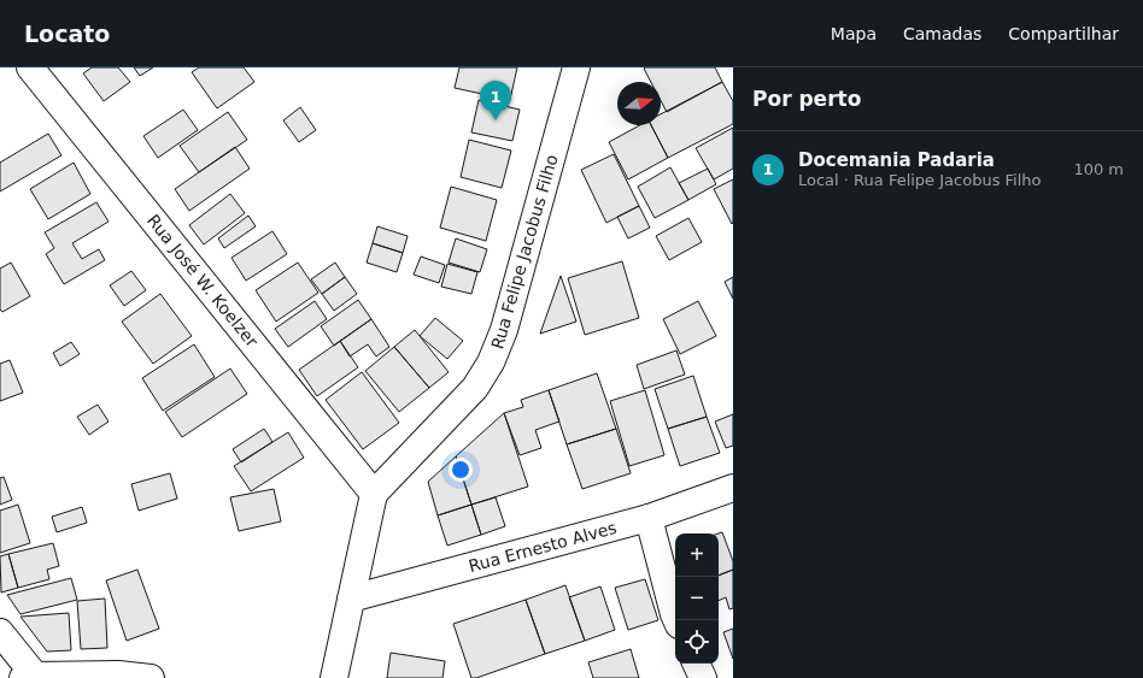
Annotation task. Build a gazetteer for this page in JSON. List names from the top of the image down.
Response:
{
  "streets": {
    "main road": ["Rua Felipe Jacobus Filho", "Rua José W. Koelzer", "Rua Ernesto Alves"]
  },
  "crossings": [
    ["Rua Felipe Jacobus Filho", "Rua José W. Koelzer"]
  ],
  "north": "right",
  "page": {
    "header": "Locato",
    "nav": ["Mapa", "Camadas", "Compartilhar"],
    "heading": "Por perto",
    "pins": "1",
    "list": [
      {
        "mark": "1",
        "name": "Docemania Padaria",
        "note": "Local · Rua Felipe Jacobus Filho",
        "value": "100 m"
      }
    ],
    "map_buttons": ["+", "−"]
  }
}
